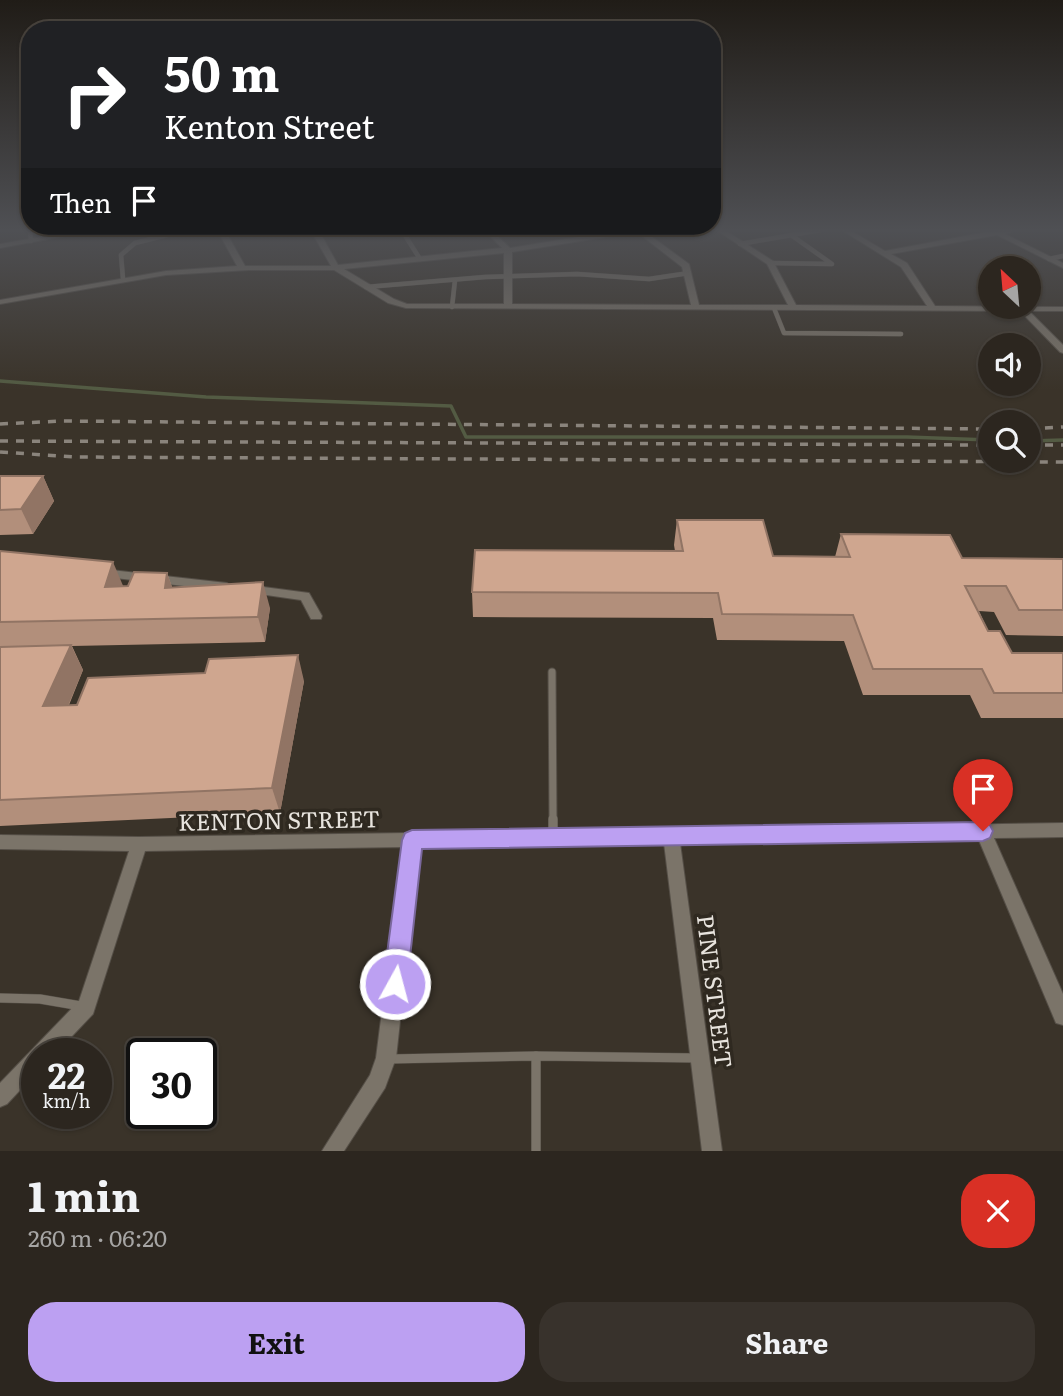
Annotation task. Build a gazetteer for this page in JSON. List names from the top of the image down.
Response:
{
  "streets": {
    "street": ["KENTON STREET", "PINE STREET"]
  },
  "crossings": [
    ["KENTON STREET", "PINE STREET"]
  ],
  "north": "top left",
  "page": {
    "turn": ["50 m", "Kenton Street"],
    "then": "Then",
    "speed": "22 km/h",
    "limit": "30",
    "heading": ["1 min", "260 m · 06:20"],
    "buttons": ["Exit", "Share"]
  }
}
